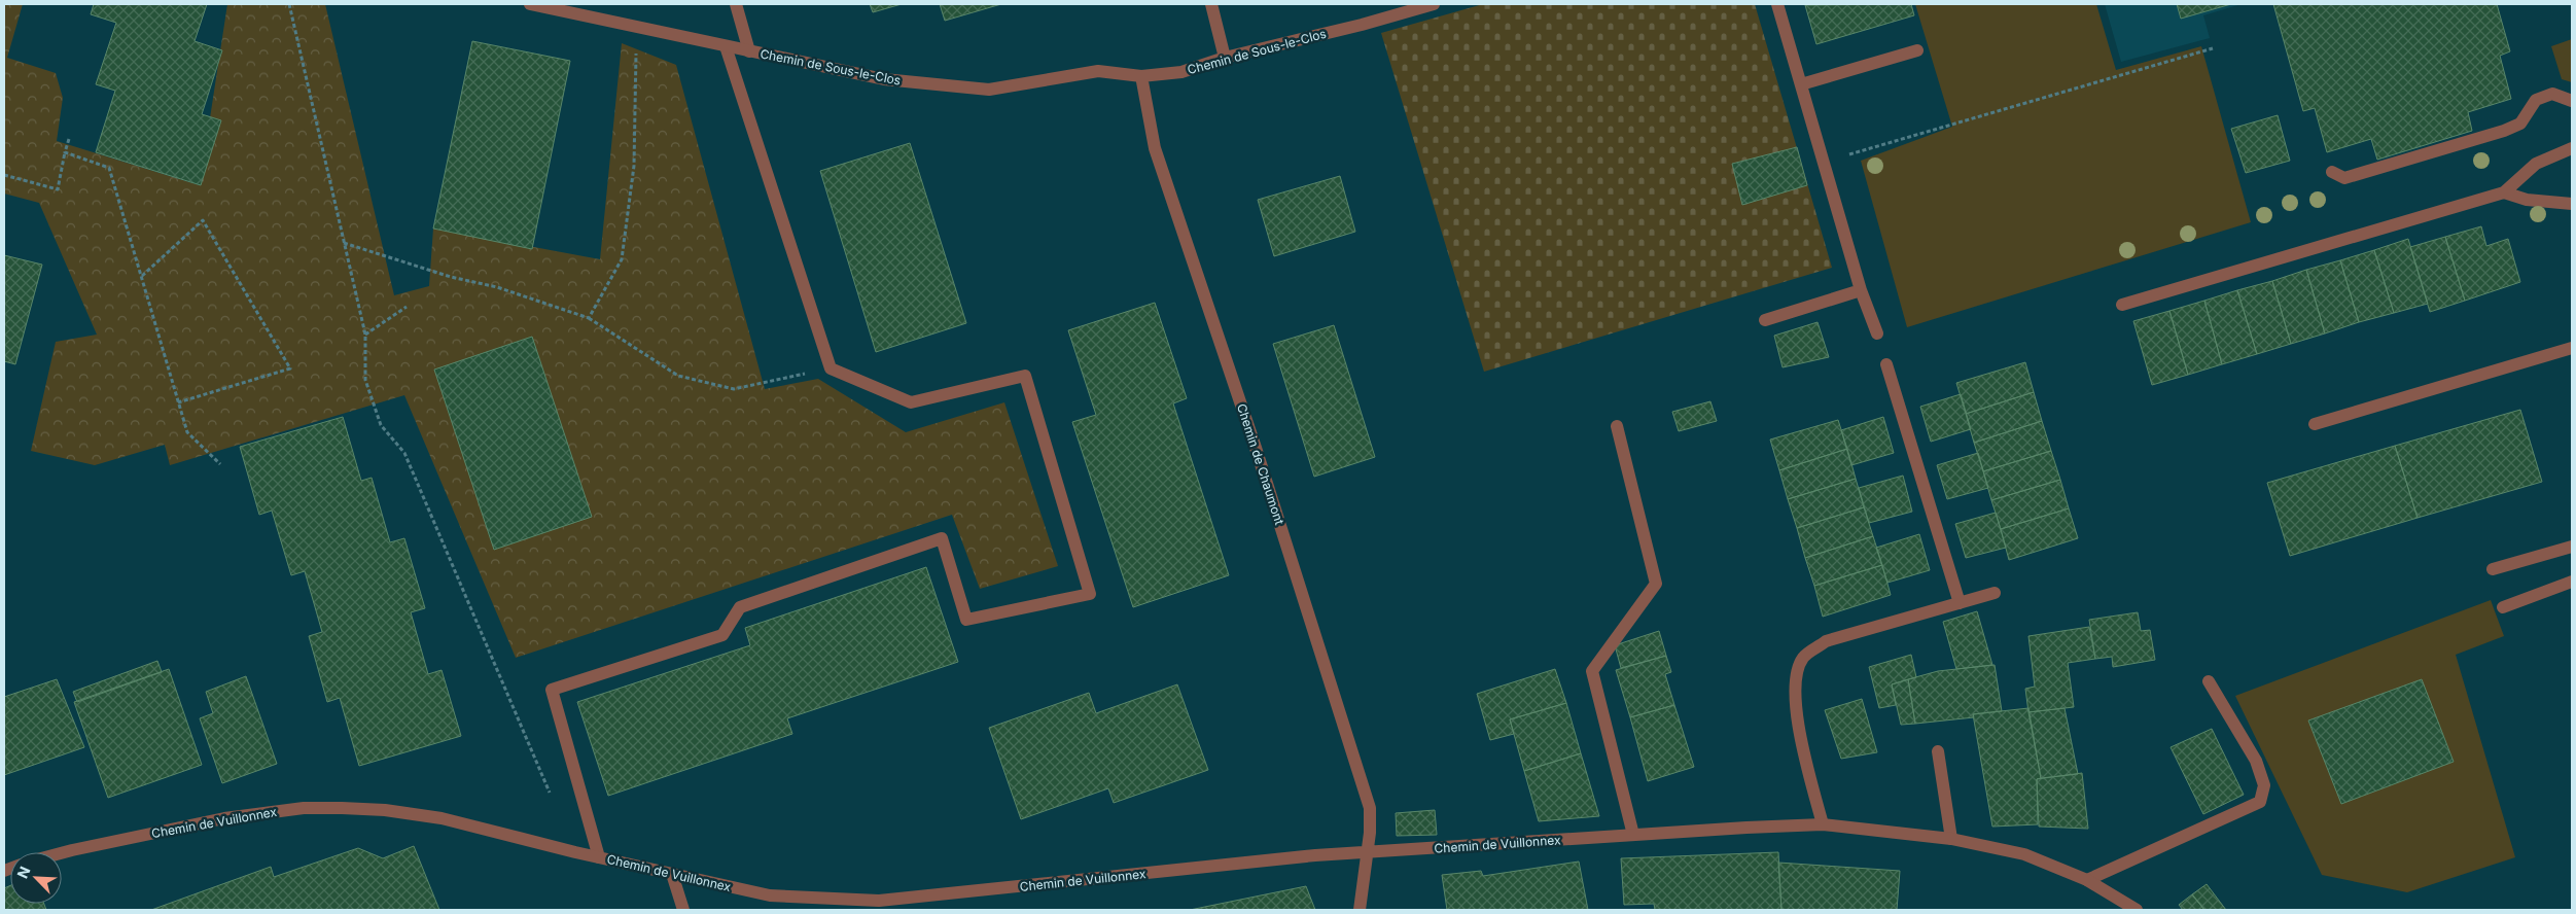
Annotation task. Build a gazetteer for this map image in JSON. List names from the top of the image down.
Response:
{
  "streets": {
    "street": ["Chemin de Sous-le-Clos", "Chemin de Chaumont", "Chemin de Vuillonnex"]
  },
  "crossings": [
    ["Chemin de Sous-le-Clos", "Chemin de Chaumont"],
    ["Chemin de Chaumont", "Chemin de Vuillonnex"]
  ],
  "north": "top left"
}
